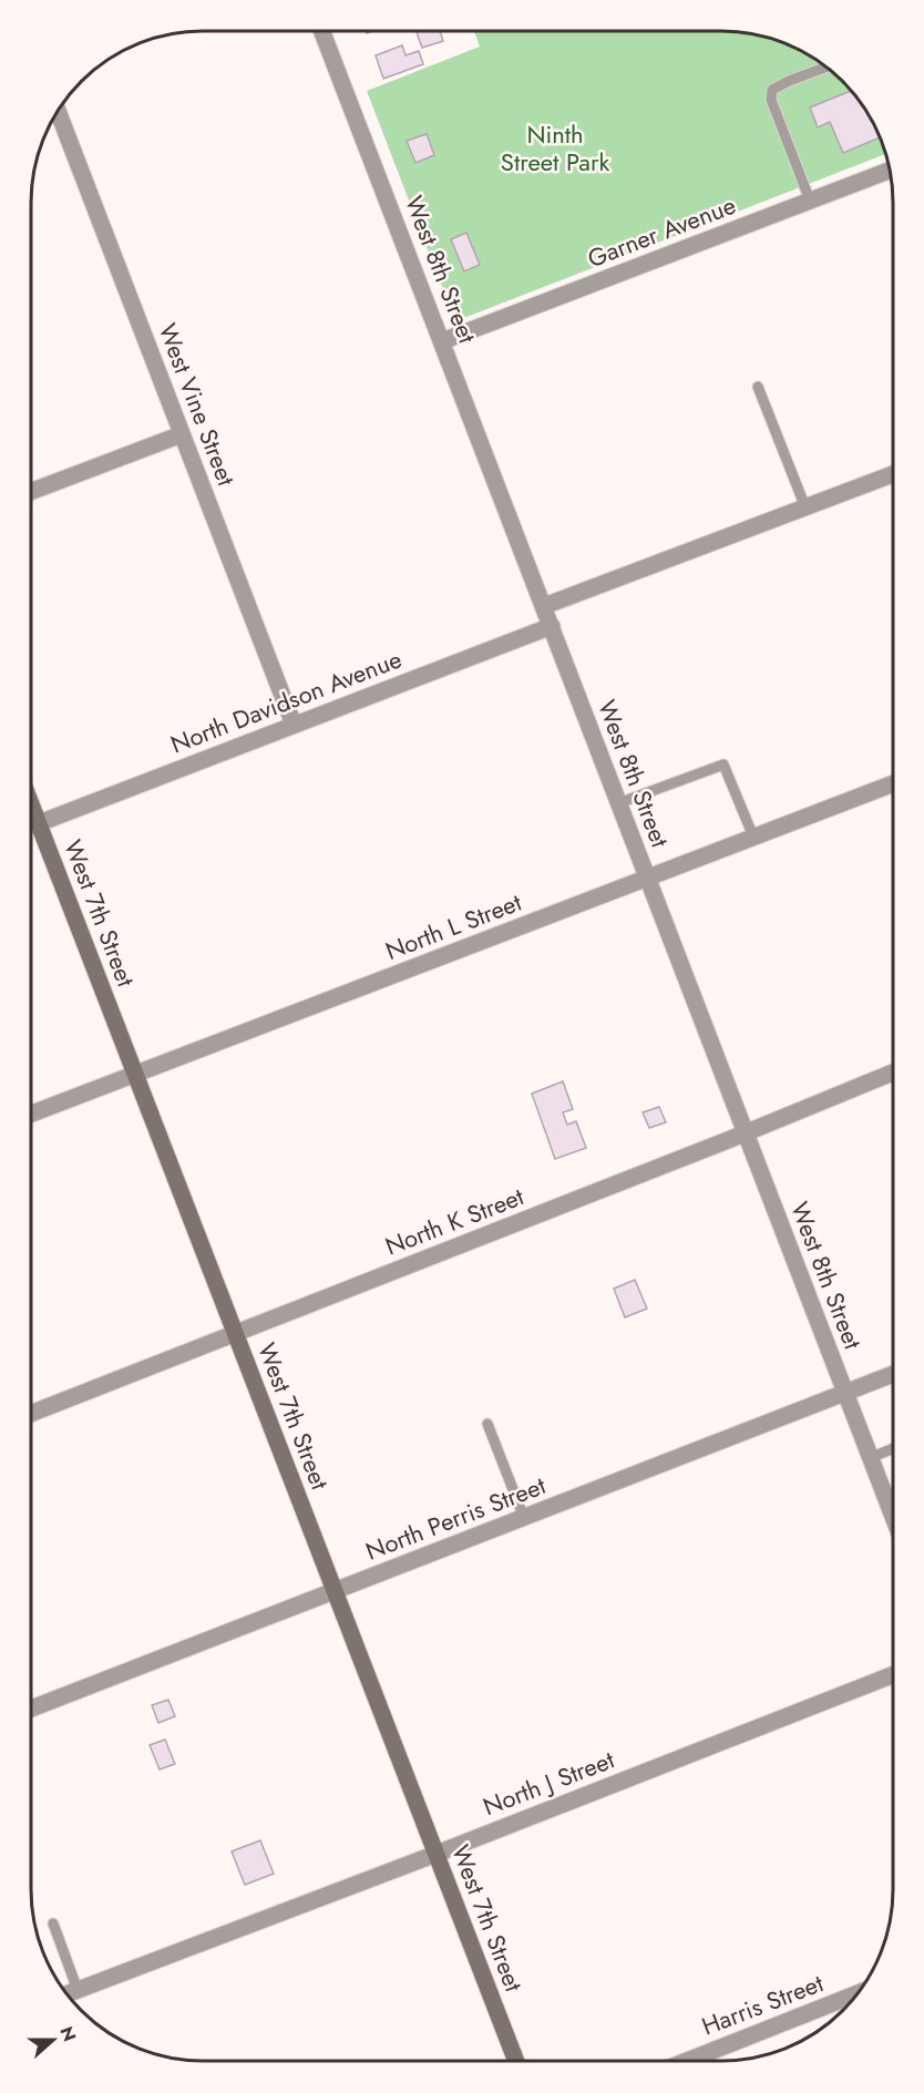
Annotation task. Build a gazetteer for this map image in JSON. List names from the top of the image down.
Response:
{
  "streets": {
    "street": [
      "Garner Avenue",
      "West 8th Street",
      "West Vine Street",
      "North Davidson Avenue",
      "West 7th Street",
      "North L Street",
      "North K Street",
      "North Perris Street",
      "North J Street",
      "Harris Street"
    ]
  },
  "crossings": [
    ["Garner Avenue", "West 8th Street"],
    ["West 8th Street", "North Davidson Avenue"],
    ["West 8th Street", "North L Street"],
    ["West 8th Street", "North K Street"],
    ["West 8th Street", "North Perris Street"],
    ["West Vine Street", "North Davidson Avenue"],
    ["North Davidson Avenue", "West 7th Street"],
    ["West 7th Street", "North L Street"],
    ["West 7th Street", "North K Street"],
    ["West 7th Street", "North Perris Street"],
    ["West 7th Street", "North J Street"]
  ],
  "parks": ["Ninth Street Park"],
  "north": "right"
}
